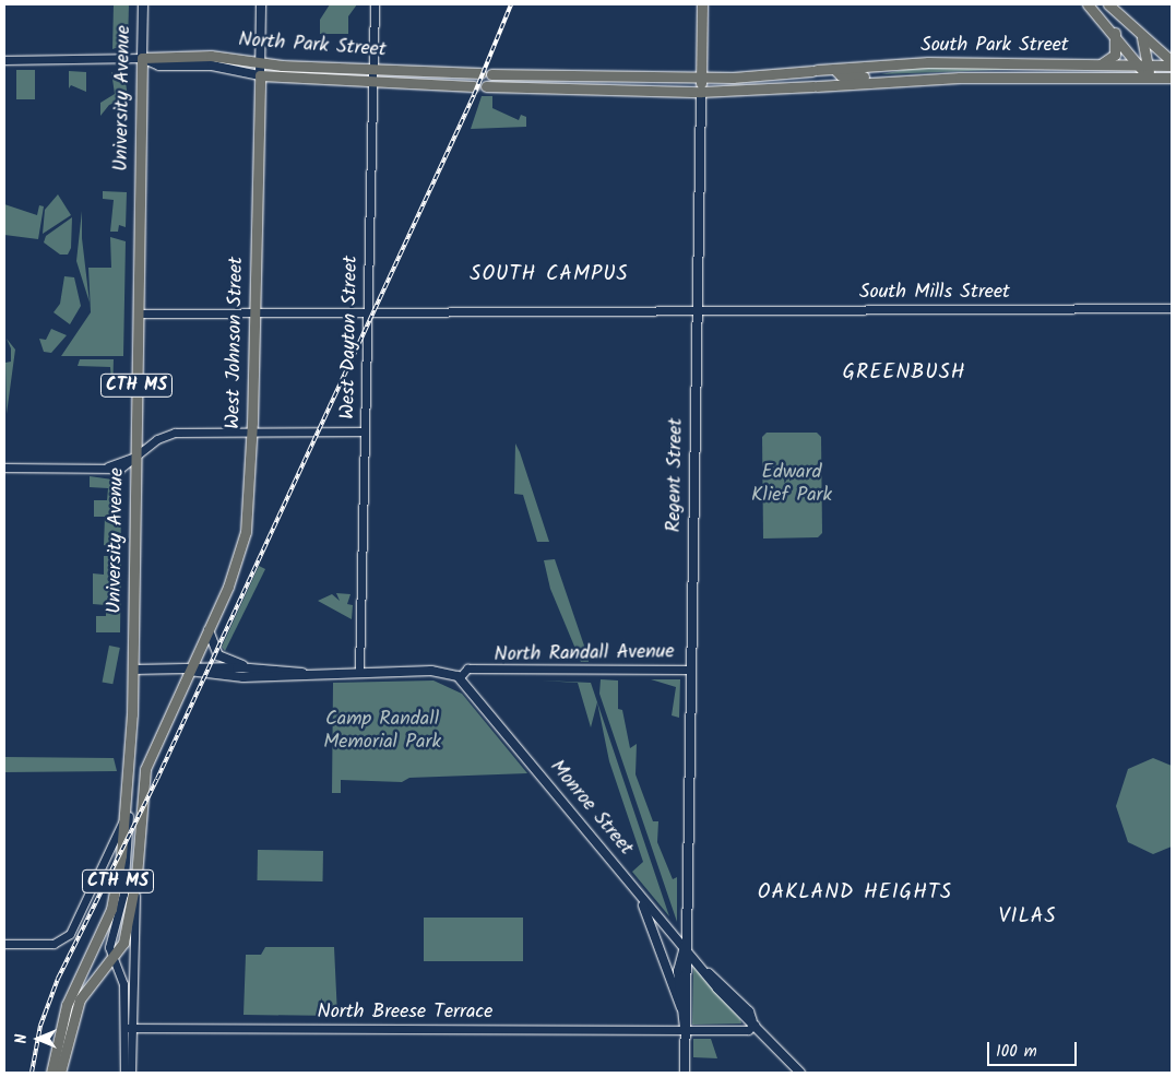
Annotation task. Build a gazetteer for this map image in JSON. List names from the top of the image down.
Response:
{
  "streets": {
    "main road": [
      "North Park Street",
      "South Park Street",
      "University Avenue",
      "West Johnson Street",
      "CTH MS",
      "Regent Street",
      "Monroe Street"
    ],
    "street": [
      "South Mills Street",
      "West Dayton Street",
      "North Randall Avenue",
      "North Breese Terrace"
    ]
  },
  "crossings": [
    ["North Park Street", "University Avenue"],
    ["North Park Street", "West Dayton Street"],
    ["North Park Street", "West Johnson Street"],
    ["South Park Street", "Regent Street"],
    ["University Avenue", "South Mills Street"],
    ["University Avenue", "West Johnson Street"],
    ["University Avenue", "CTH MS"],
    ["University Avenue", "North Breese Terrace"],
    ["South Mills Street", "West Dayton Street"],
    ["South Mills Street", "West Johnson Street"],
    ["South Mills Street", "Regent Street"],
    ["Regent Street", "North Randall Avenue"],
    ["Regent Street", "Monroe Street"],
    ["Regent Street", "North Breese Terrace"],
    ["North Randall Avenue", "Monroe Street"],
    ["Monroe Street", "North Breese Terrace"]
  ],
  "districts": [
    "SOUTH CAMPUS",
    "GREENBUSH",
    "OAKLAND HEIGHTS",
    "VILAS"
  ],
  "parks": ["Edward Klief Park", "Camp Randall Memorial Park"],
  "scale_bar": "100 m",
  "north": "left"
}
